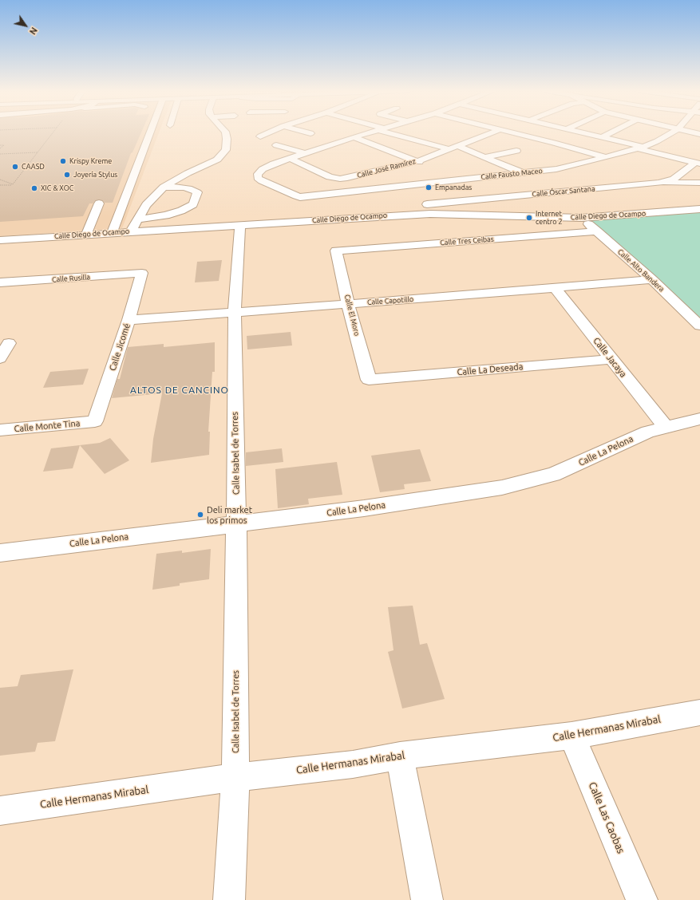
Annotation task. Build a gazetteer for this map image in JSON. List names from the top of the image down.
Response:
{
  "streets": {
    "street": [
      "Calle José Ramírez",
      "Calle Fausto Maceo",
      "Calle Óscar Santana",
      "Calle Diego de Ocampo",
      "Calle Tres Ceibas",
      "Calle Alto Bandera",
      "Calle Rusilla",
      "Calle Capotillo",
      "Calle El Moro",
      "Calle Jicomé",
      "Calle Jacaya",
      "Calle La Deseada",
      "Calle Monte Tina",
      "Calle La Pelona",
      "Calle Isabel de Torres",
      "Calle Hermanas Mirabal",
      "Calle Las Caobas"
    ]
  },
  "crossings": [
    ["Calle José Ramírez", "Calle Fausto Maceo"],
    ["Calle Diego de Ocampo", "Calle Alto Bandera"],
    ["Calle Diego de Ocampo", "Calle Isabel de Torres"],
    ["Calle Tres Ceibas", "Calle Alto Bandera"],
    ["Calle Tres Ceibas", "Calle El Moro"],
    ["Calle Alto Bandera", "Calle Capotillo"],
    ["Calle Rusilla", "Calle Jicomé"],
    ["Calle Capotillo", "Calle El Moro"],
    ["Calle Capotillo", "Calle Jicomé"],
    ["Calle Capotillo", "Calle Jacaya"],
    ["Calle Capotillo", "Calle Isabel de Torres"],
    ["Calle El Moro", "Calle La Deseada"],
    ["Calle Jicomé", "Calle Monte Tina"],
    ["Calle Jacaya", "Calle La Deseada"],
    ["Calle Jacaya", "Calle La Pelona"],
    ["Calle La Pelona", "Calle Isabel de Torres"],
    ["Calle Isabel de Torres", "Calle Hermanas Mirabal"],
    ["Calle Hermanas Mirabal", "Calle Las Caobas"]
  ],
  "districts": ["ALTOS DE CANCINO"],
  "places": [
    "Krispy Kreme",
    "CAASD",
    "Joyería Stylus",
    "Empanadas",
    "XIC & XOC",
    "Internet centro 2",
    "Deli market los primos"
  ],
  "north": "bottom right"
}
